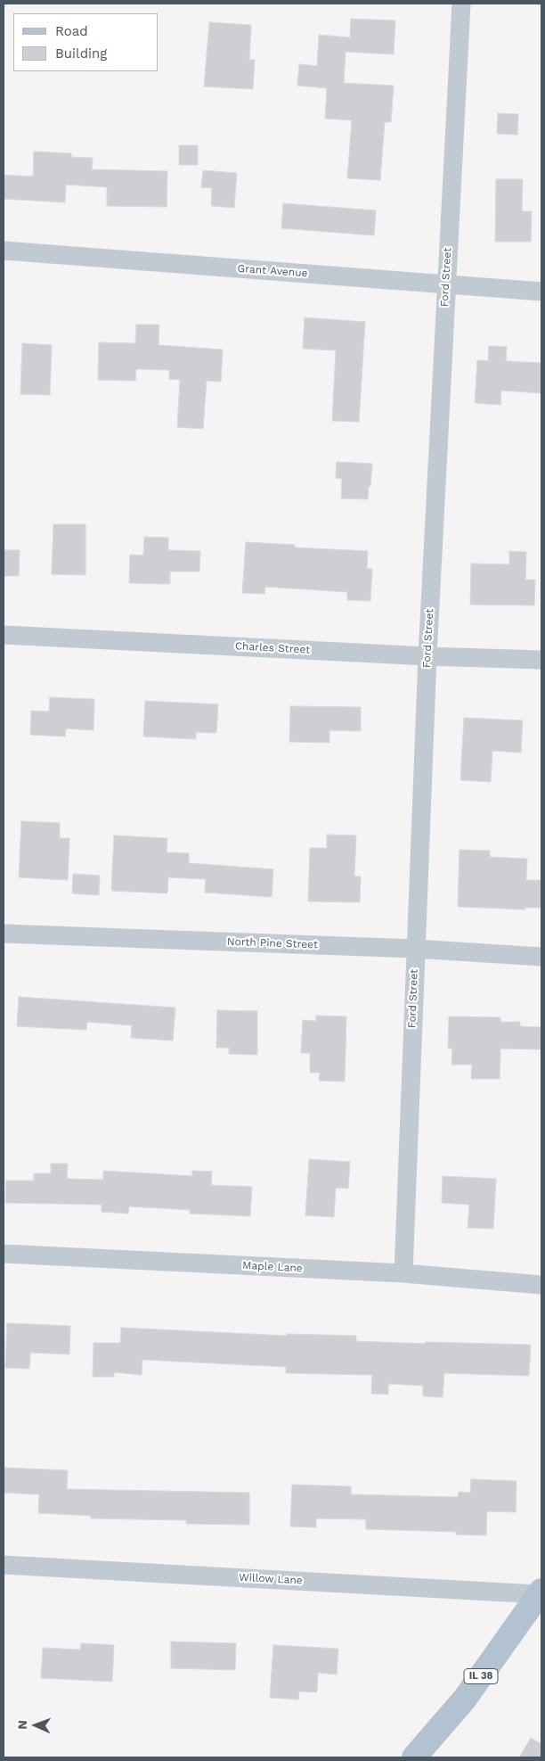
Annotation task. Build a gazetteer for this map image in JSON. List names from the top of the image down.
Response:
{
  "streets": {
    "main road": ["IL 38"],
    "street": [
      "Grant Avenue",
      "Ford Street",
      "Charles Street",
      "North Pine Street",
      "Maple Lane",
      "Willow Lane"
    ]
  },
  "crossings": [
    ["Grant Avenue", "Ford Street"],
    ["Ford Street", "Charles Street"],
    ["Ford Street", "North Pine Street"],
    ["Ford Street", "Maple Lane"],
    ["Willow Lane", "IL 38"]
  ],
  "legend": ["Road", "Building"],
  "north": "left"
}
